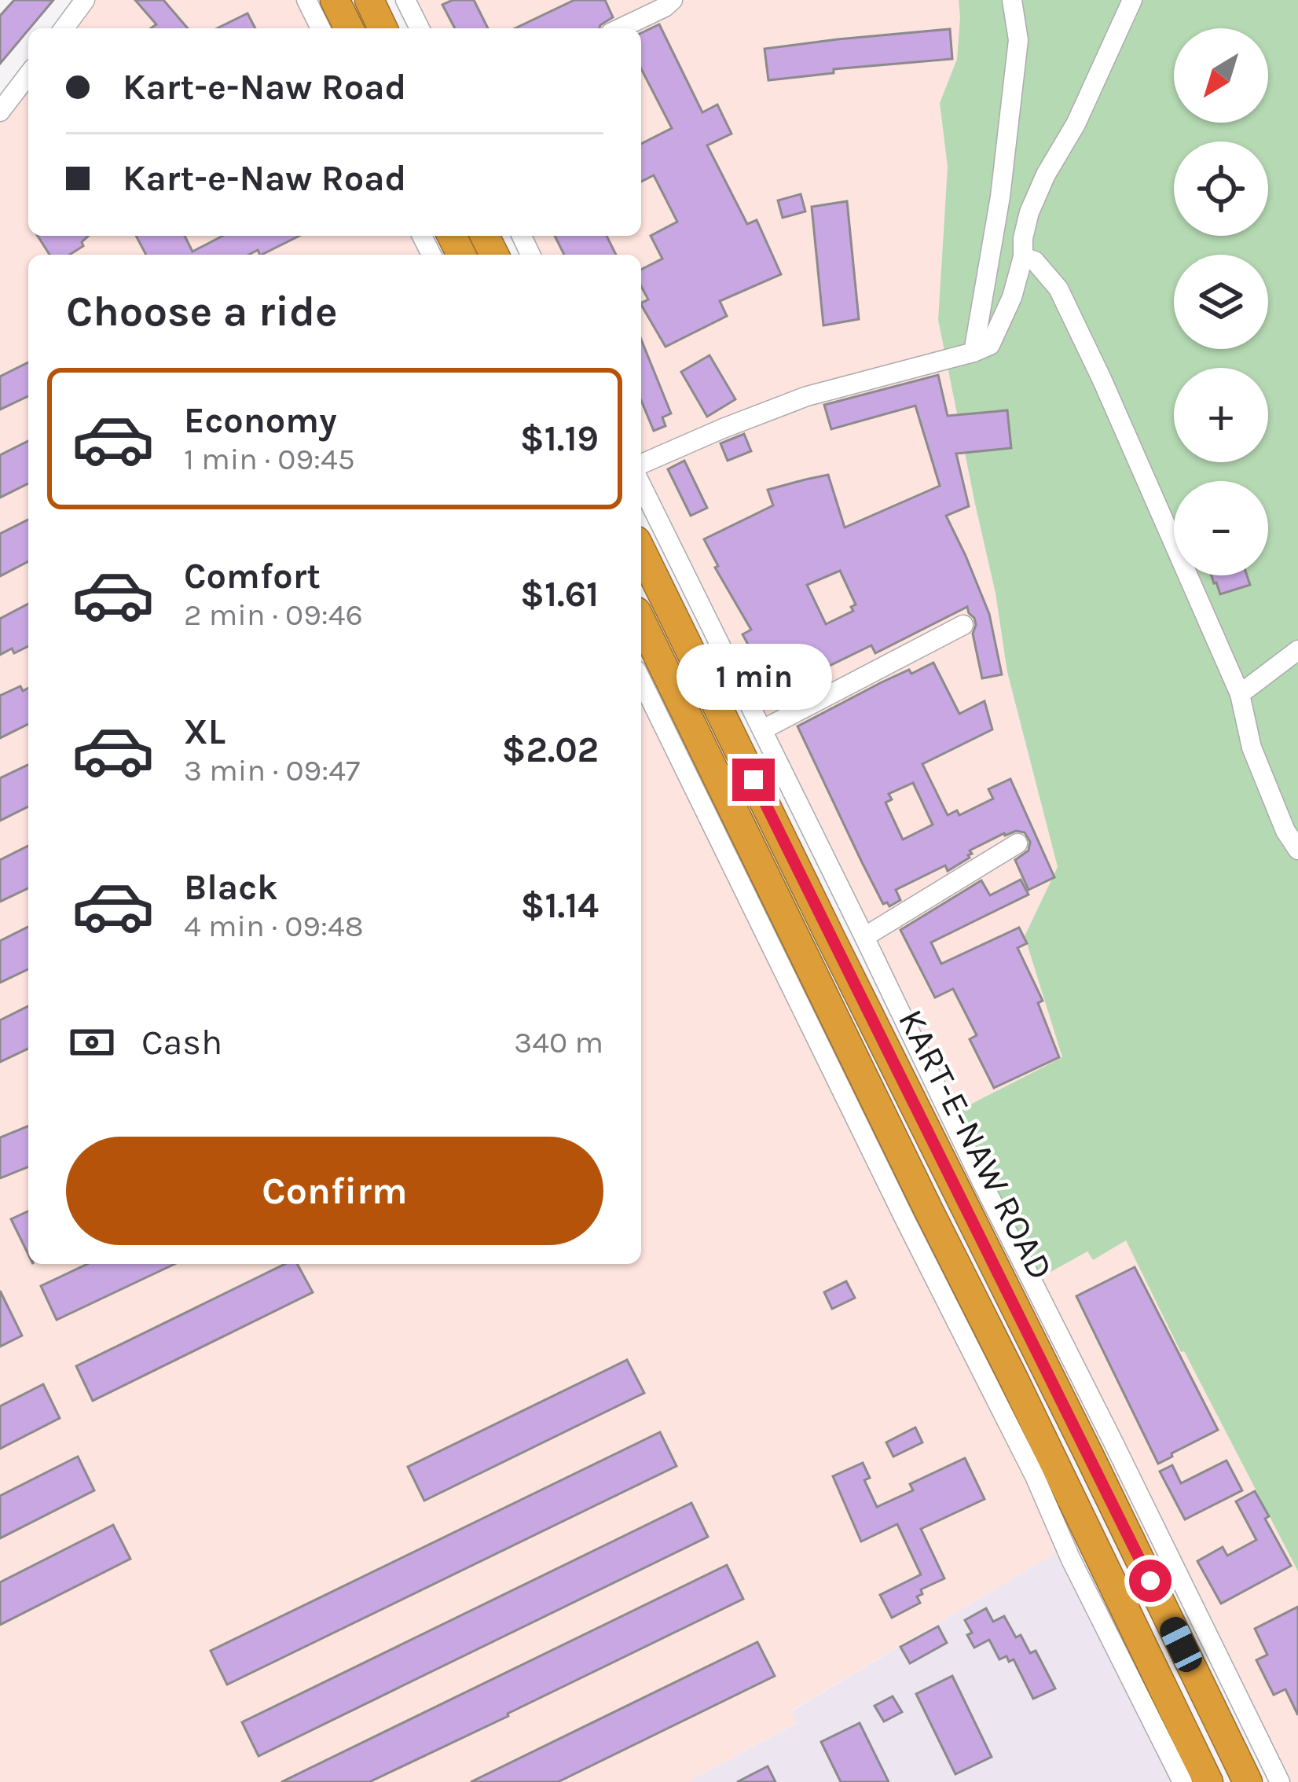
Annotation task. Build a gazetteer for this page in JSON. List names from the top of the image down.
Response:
{
  "streets": {
    "highway": ["KART-E-NAW ROAD"]
  },
  "north": "bottom left",
  "page": {
    "map_buttons": ["+", "−"],
    "banner": ["Kart-e-Naw Road", "Kart-e-Naw Road"],
    "heading": "Choose a ride",
    "list": [
      {
        "name": "Economy",
        "note": "1 min · 09:45",
        "value": "$1.19"
      },
      {
        "name": "Comfort",
        "note": "2 min · 09:46",
        "value": "$1.61"
      },
      {
        "name": "XL",
        "note": "3 min · 09:47",
        "value": "$2.02"
      },
      {
        "name": "Black",
        "note": "4 min · 09:48",
        "value": "$1.14"
      }
    ],
    "bubble": "1 min",
    "pay": ["Cash", "340 m"],
    "buttons": "Confirm"
  }
}
